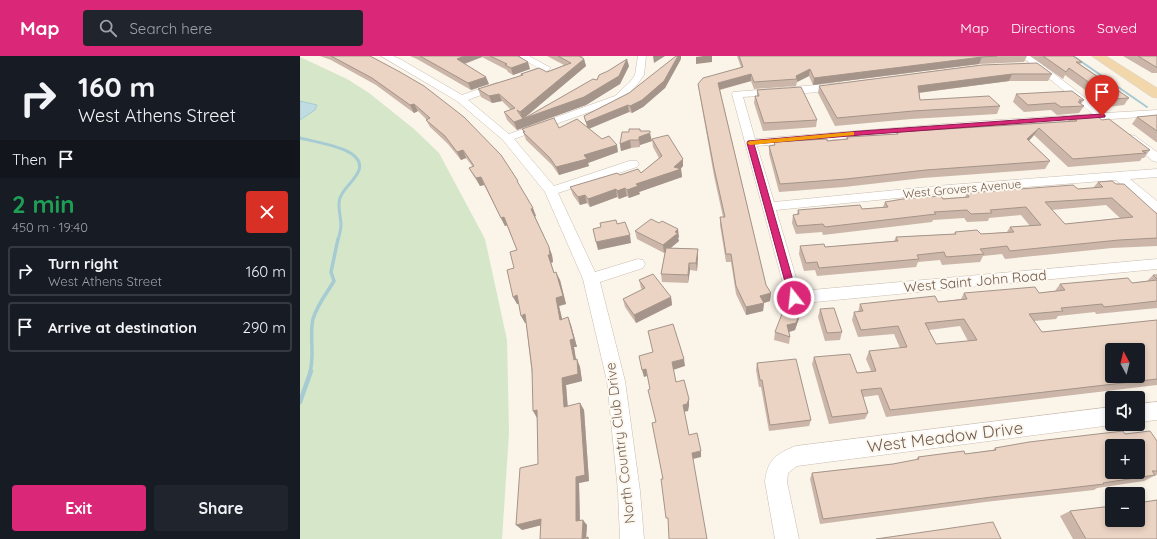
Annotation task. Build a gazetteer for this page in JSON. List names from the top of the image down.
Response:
{
  "streets": {
    "street": [
      "West Grovers Avenue",
      "West Saint John Road",
      "West Meadow Drive",
      "North Country Club Drive"
    ]
  },
  "crossings": [
    ["West Grovers Avenue", "West Saint John Road"]
  ],
  "north": "top",
  "page": {
    "header": "Map",
    "search": "Search here",
    "nav": ["Map", "Directions", "Saved"],
    "turn": ["160 m", "West Athens Street"],
    "then": "Then",
    "heading": ["2 min", "450 m · 19:40"],
    "list": [
      {
        "name": "Turn right",
        "note": "West Athens Street",
        "value": "160 m"
      },
      {
        "name": "Arrive at destination",
        "value": "290 m"
      }
    ],
    "map_buttons": ["+", "−"],
    "buttons": ["Exit", "Share"]
  }
}
